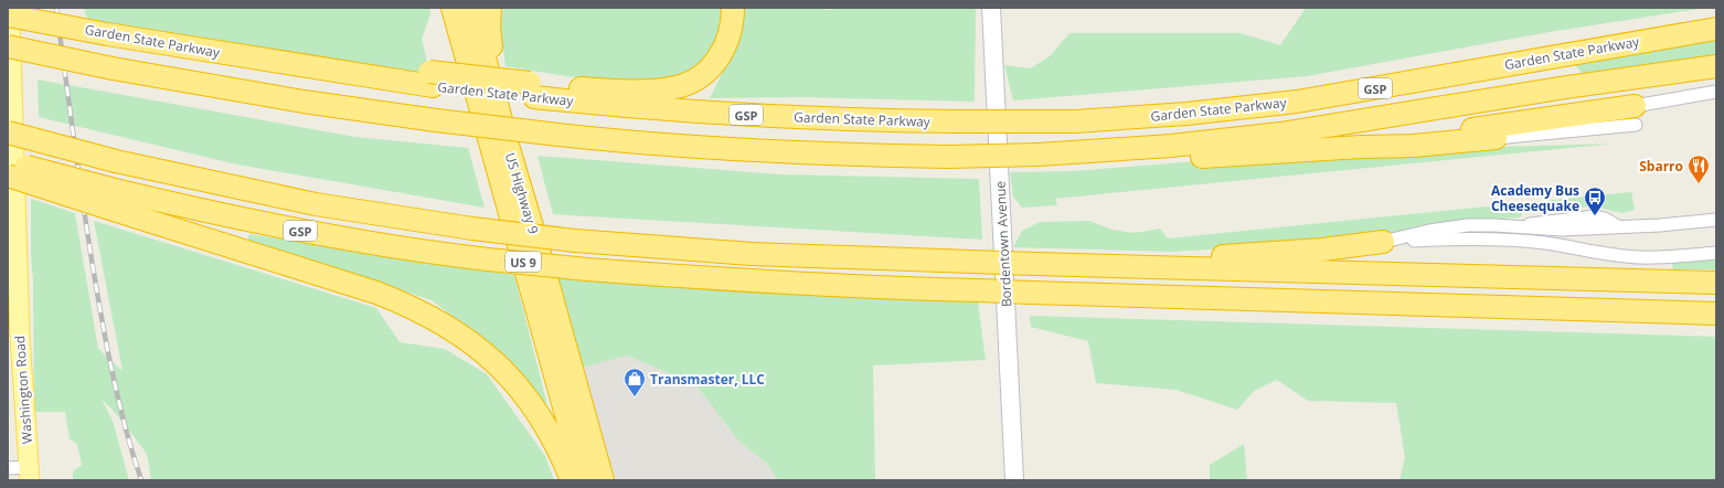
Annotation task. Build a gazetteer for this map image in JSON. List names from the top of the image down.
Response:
{
  "streets": {
    "highway": [
      "Garden State Parkway",
      "GSP",
      "US Highway 9",
      "US 9"
    ],
    "main road": ["Washington Road"],
    "street": ["Bordentown Avenue"]
  },
  "places": {
    "restaurant": ["Sbarro"],
    "bus stop": ["Academy Bus Cheesequake"],
    "shop": ["Transmaster, LLC"]
  }
}
